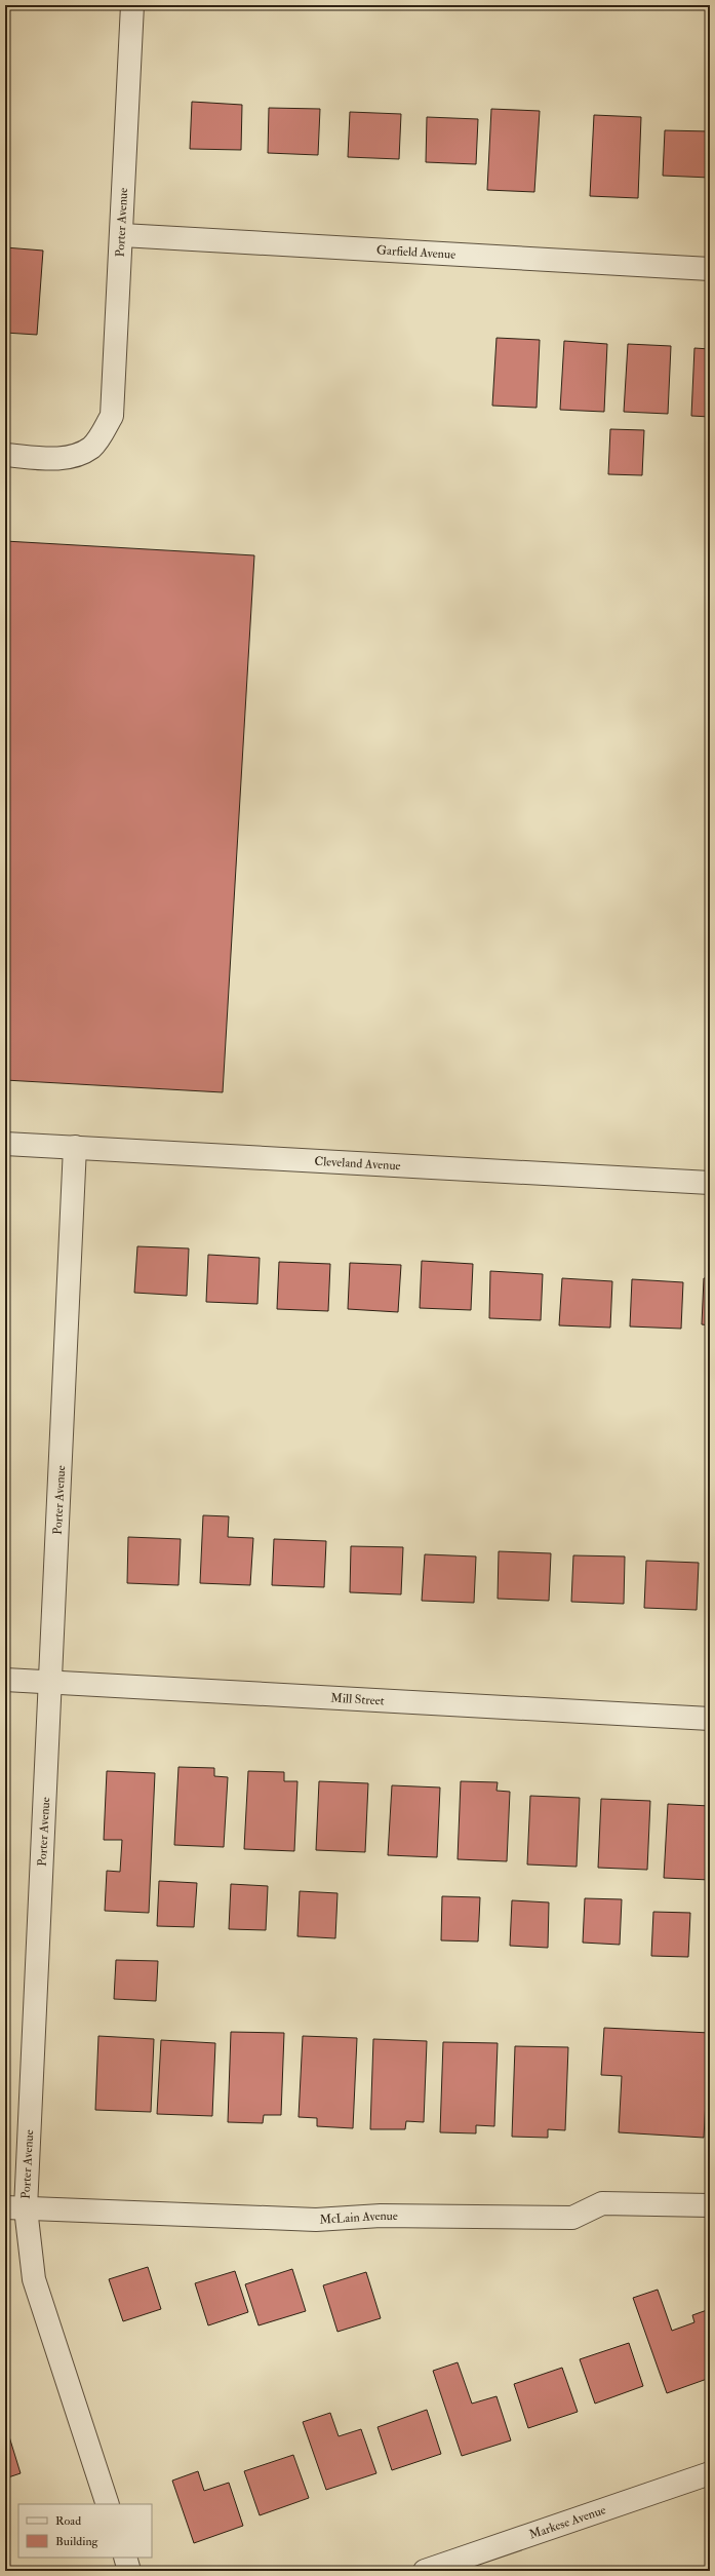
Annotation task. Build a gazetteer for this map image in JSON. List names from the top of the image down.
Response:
{
  "streets": {
    "street": [
      "Porter Avenue",
      "Garfield Avenue",
      "Cleveland Avenue",
      "Mill Street",
      "McLain Avenue",
      "Markese Avenue"
    ]
  },
  "crossings": [
    ["Porter Avenue", "Garfield Avenue"],
    ["Porter Avenue", "Cleveland Avenue"],
    ["Porter Avenue", "Mill Street"],
    ["Porter Avenue", "McLain Avenue"]
  ],
  "legend": ["Road", "Building"]
}
